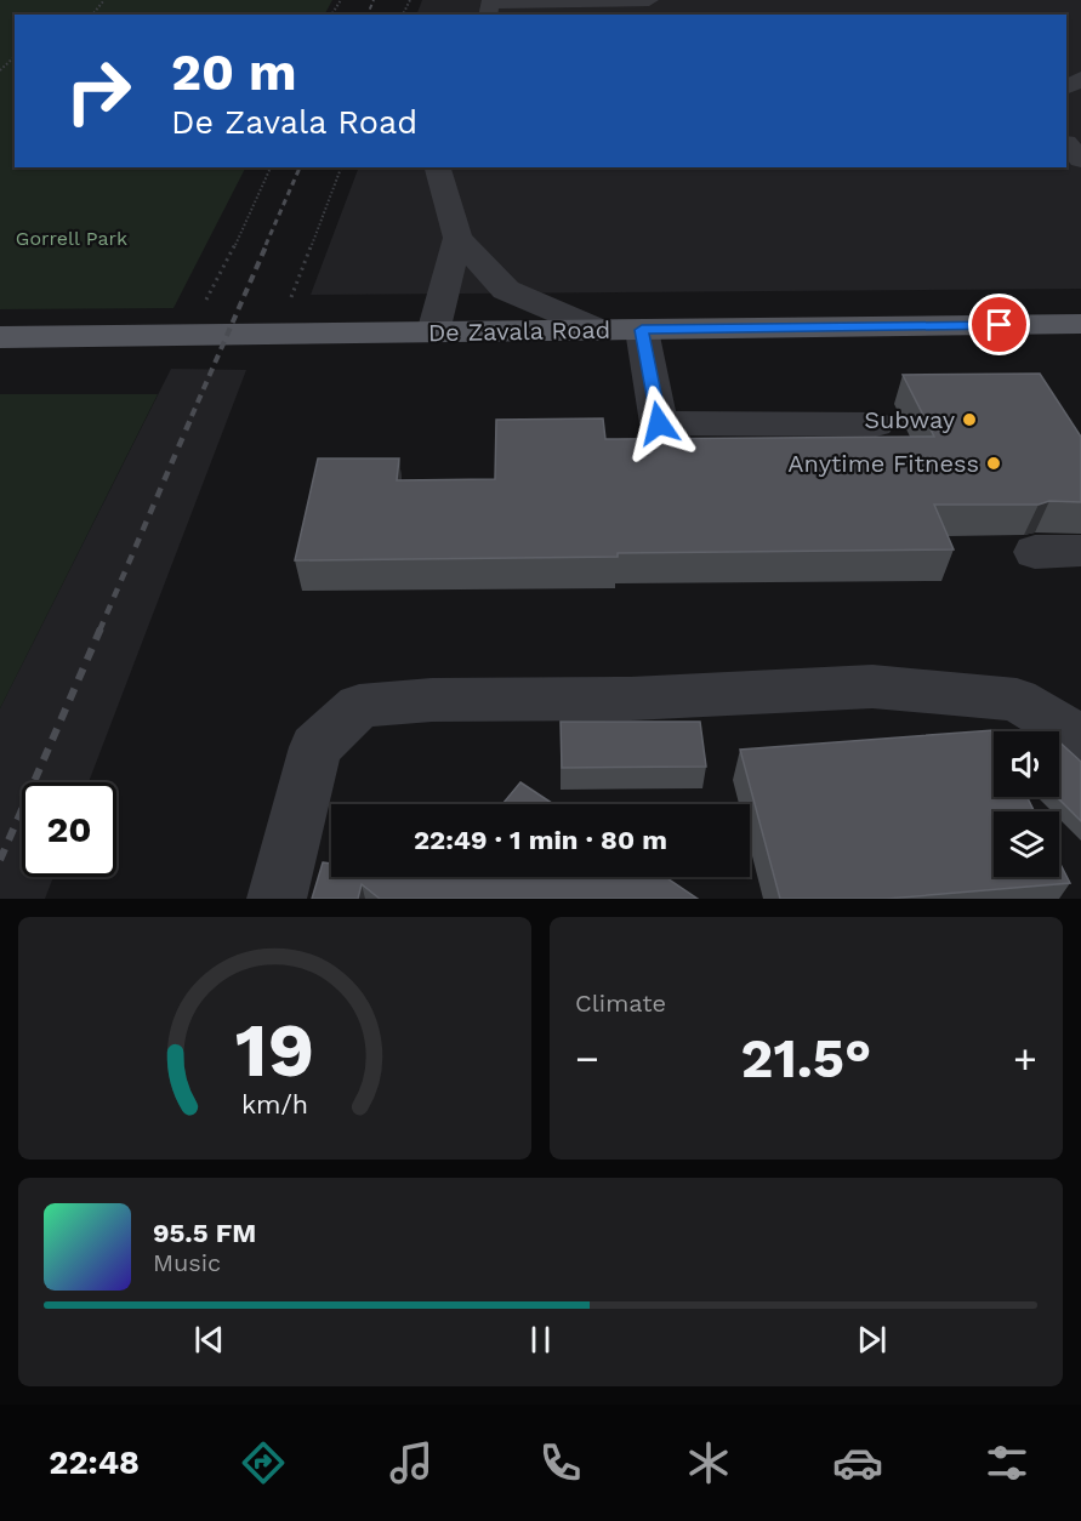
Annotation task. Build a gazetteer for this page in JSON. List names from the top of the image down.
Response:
{
  "streets": {
    "main road": ["De Zavala Road"]
  },
  "parks": ["Gorrell Park"],
  "places": ["Subway", "Anytime Fitness"],
  "page": {
    "turn": ["20 m", "De Zavala Road"],
    "limit": "20",
    "trip": "22:49 · 1 min · 80 m",
    "tile": "Climate",
    "heat": ["−", "21.5°", "+"],
    "song": ["95.5 FM", "Music"],
    "tabs": "22:48",
    "gauge": ["19", "km/h"]
  }
}
